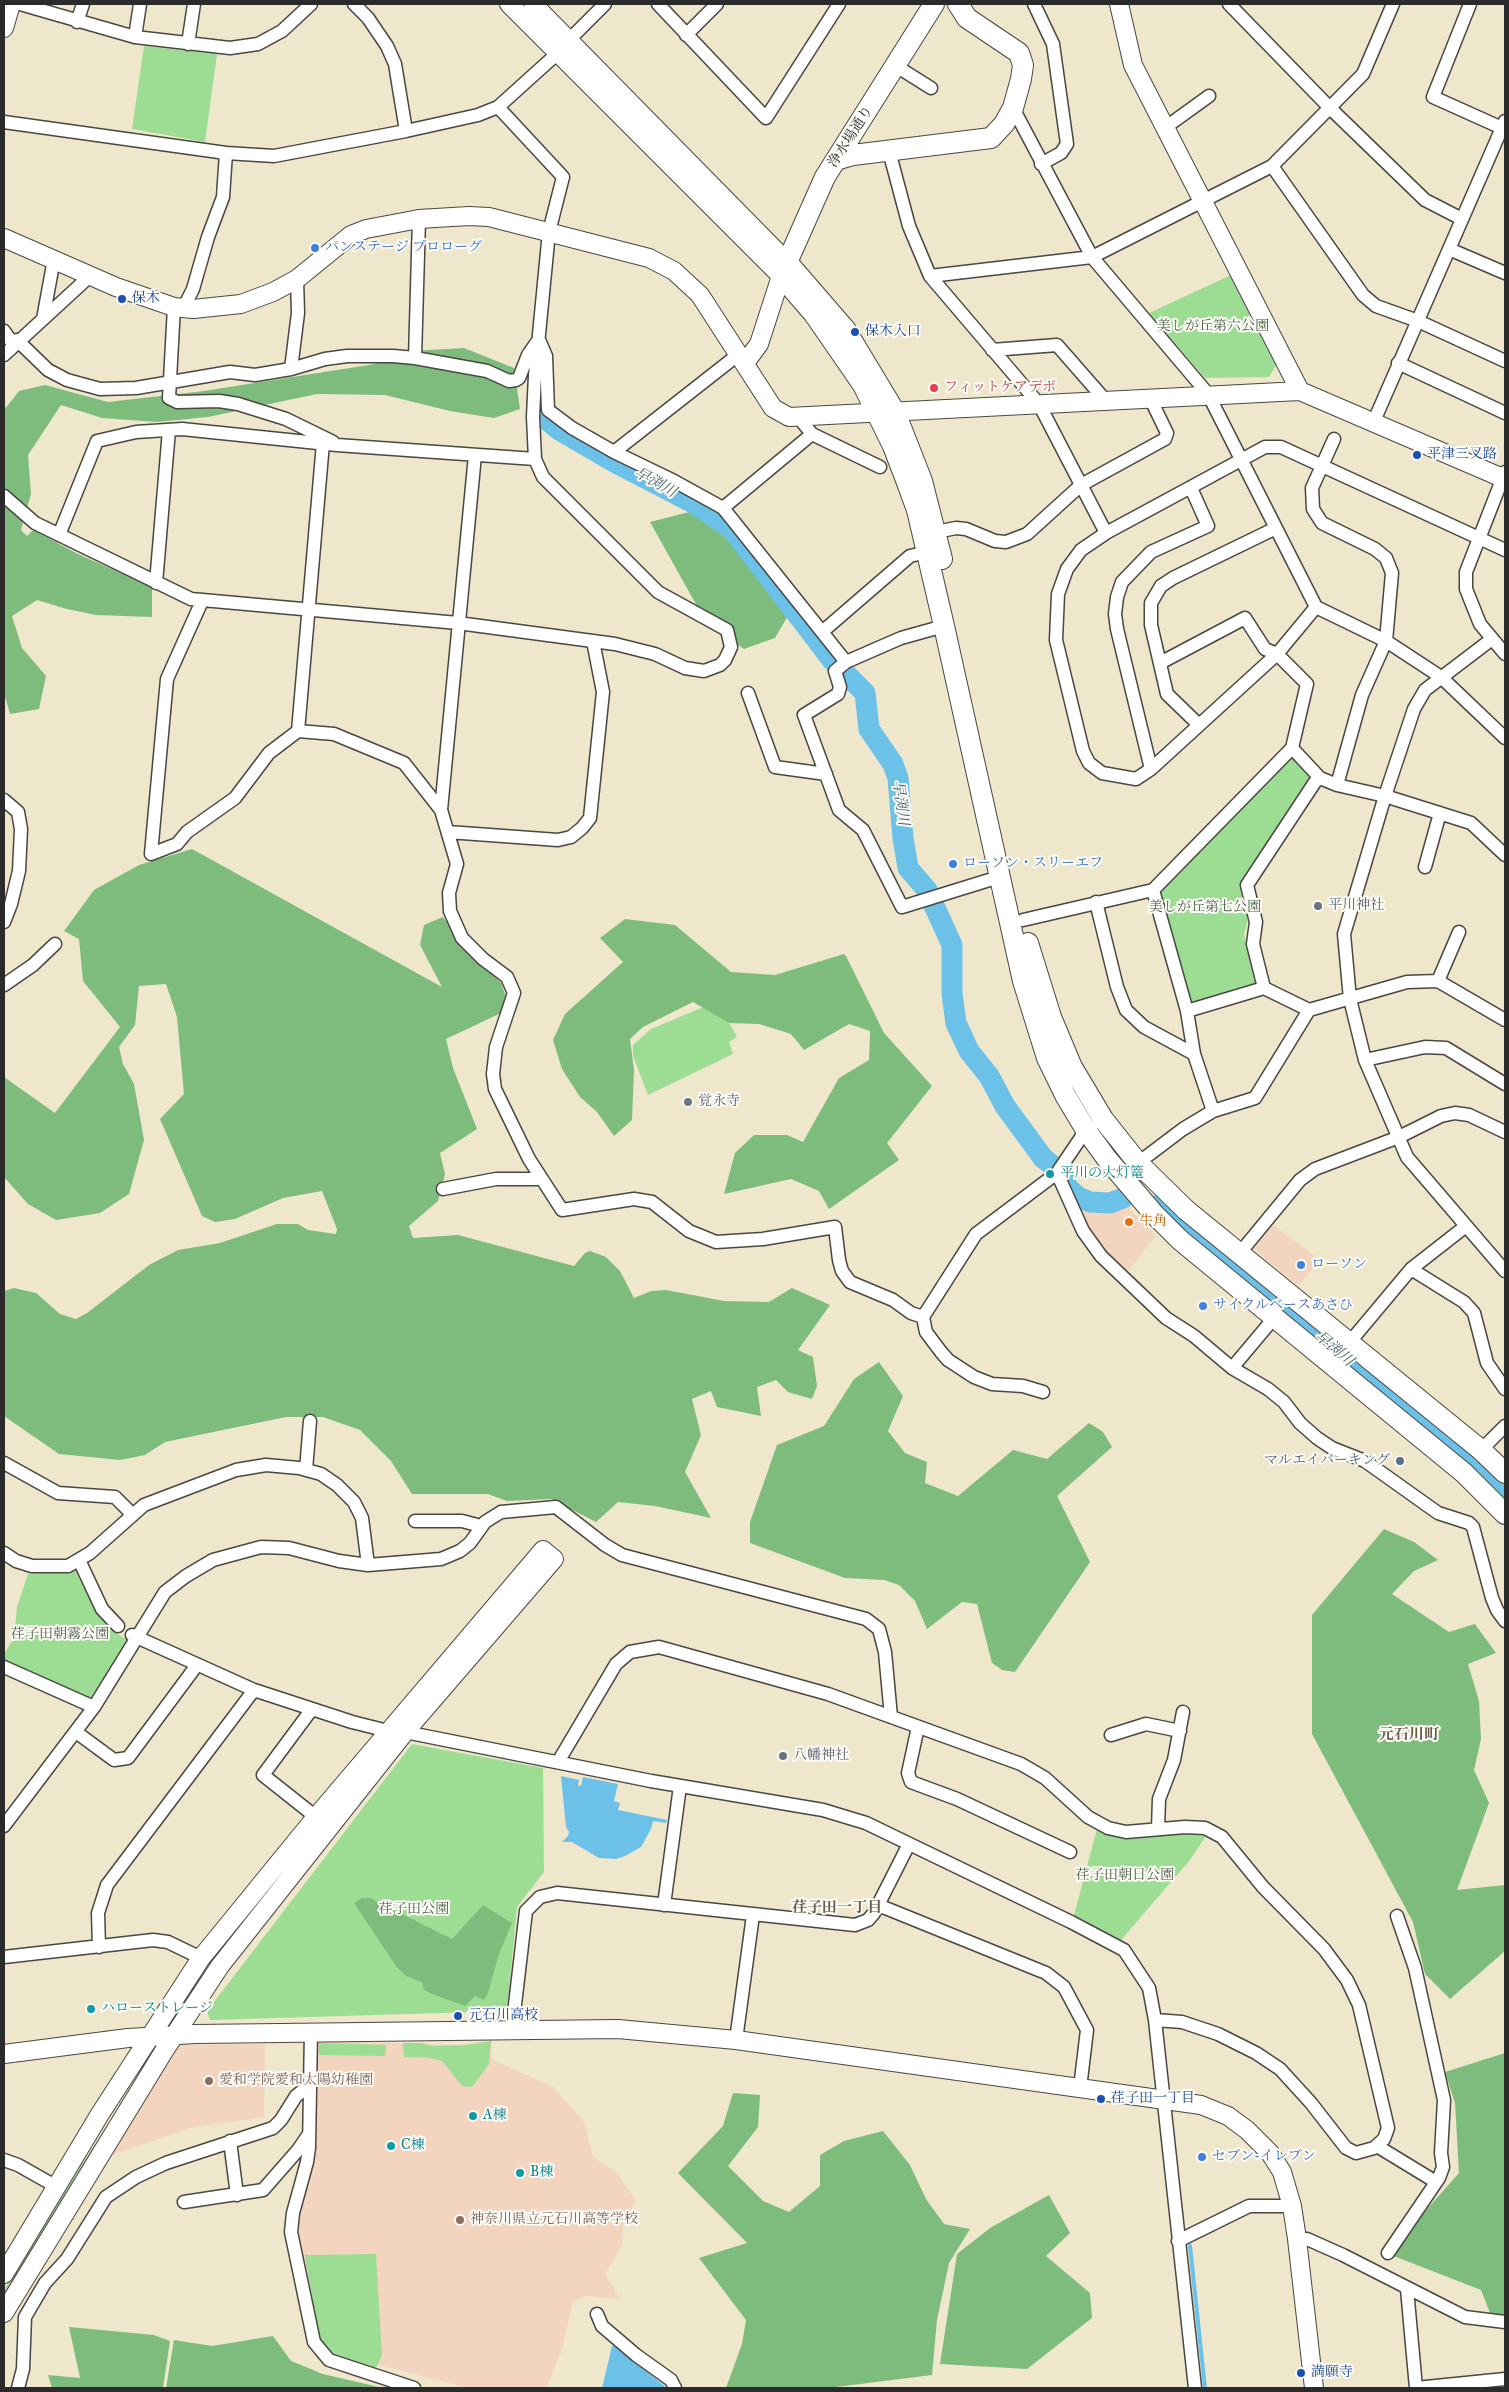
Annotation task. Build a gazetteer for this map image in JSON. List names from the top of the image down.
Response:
{
  "streets": {
    "main road": ["浄水場通り"]
  },
  "districts": ["元石川町", "荏子田一丁目"],
  "water": ["早渕川"],
  "parks": [
    "美しが丘第六公園",
    "美しが丘第七公園",
    "荏子田朝霧公園",
    "荏子田朝日公園",
    "荏子田公園"
  ],
  "places": [
    "パンステージ プロローグ",
    "保木",
    "保木入口",
    "フィットケアデポ",
    "平津三叉路",
    "ローソン・スリーエフ",
    "平川神社",
    "覚永寺",
    "平川の大灯篭",
    "牛角",
    "ローソン",
    "サイクルベースあさひ",
    "マルエイパーキング",
    "八幡神社",
    "ハローストレージ",
    "元石川高校",
    "愛和学院愛和太陽幼稚園",
    "荏子田一丁目",
    "A棟",
    "C棟",
    "セブン-イレブン",
    "B棟",
    "神奈川県立元石川高等学校",
    "満願寺"
  ]
}
